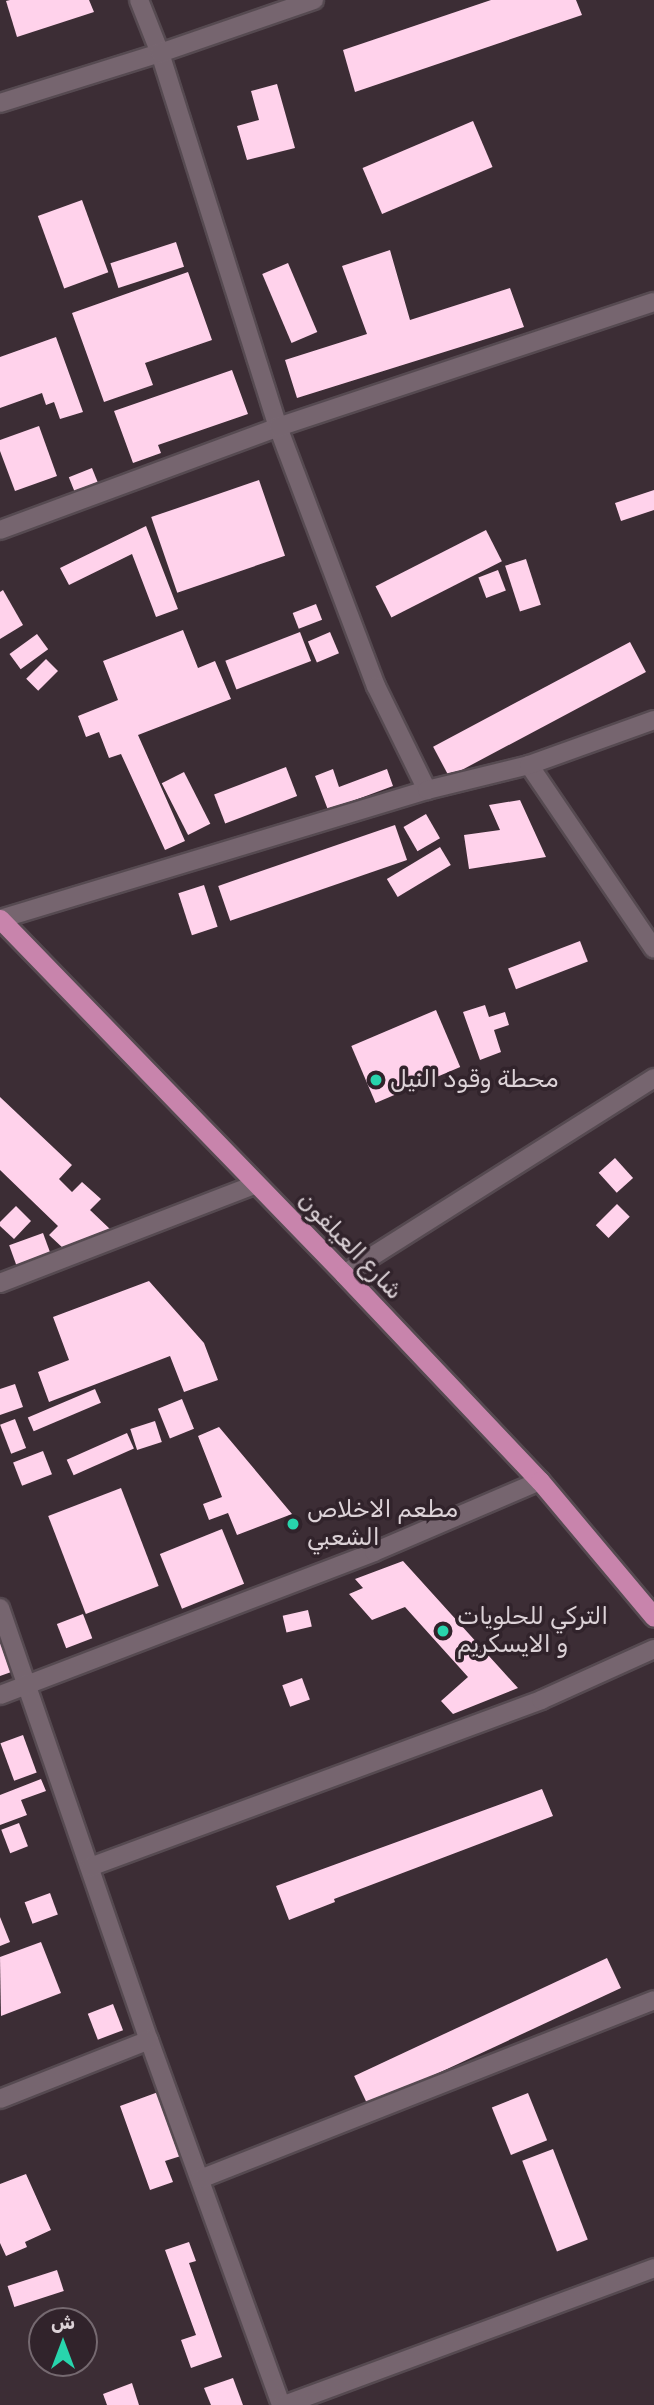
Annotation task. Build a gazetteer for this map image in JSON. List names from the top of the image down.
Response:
{
  "streets": {
    "highway": ["شارع العيلفون"]
  },
  "places": ["محطة وقود النيل", "مطعم الاخلاص الشعبي", "التركي للحلويات و الايسكريم"],
  "north": "top"
}
